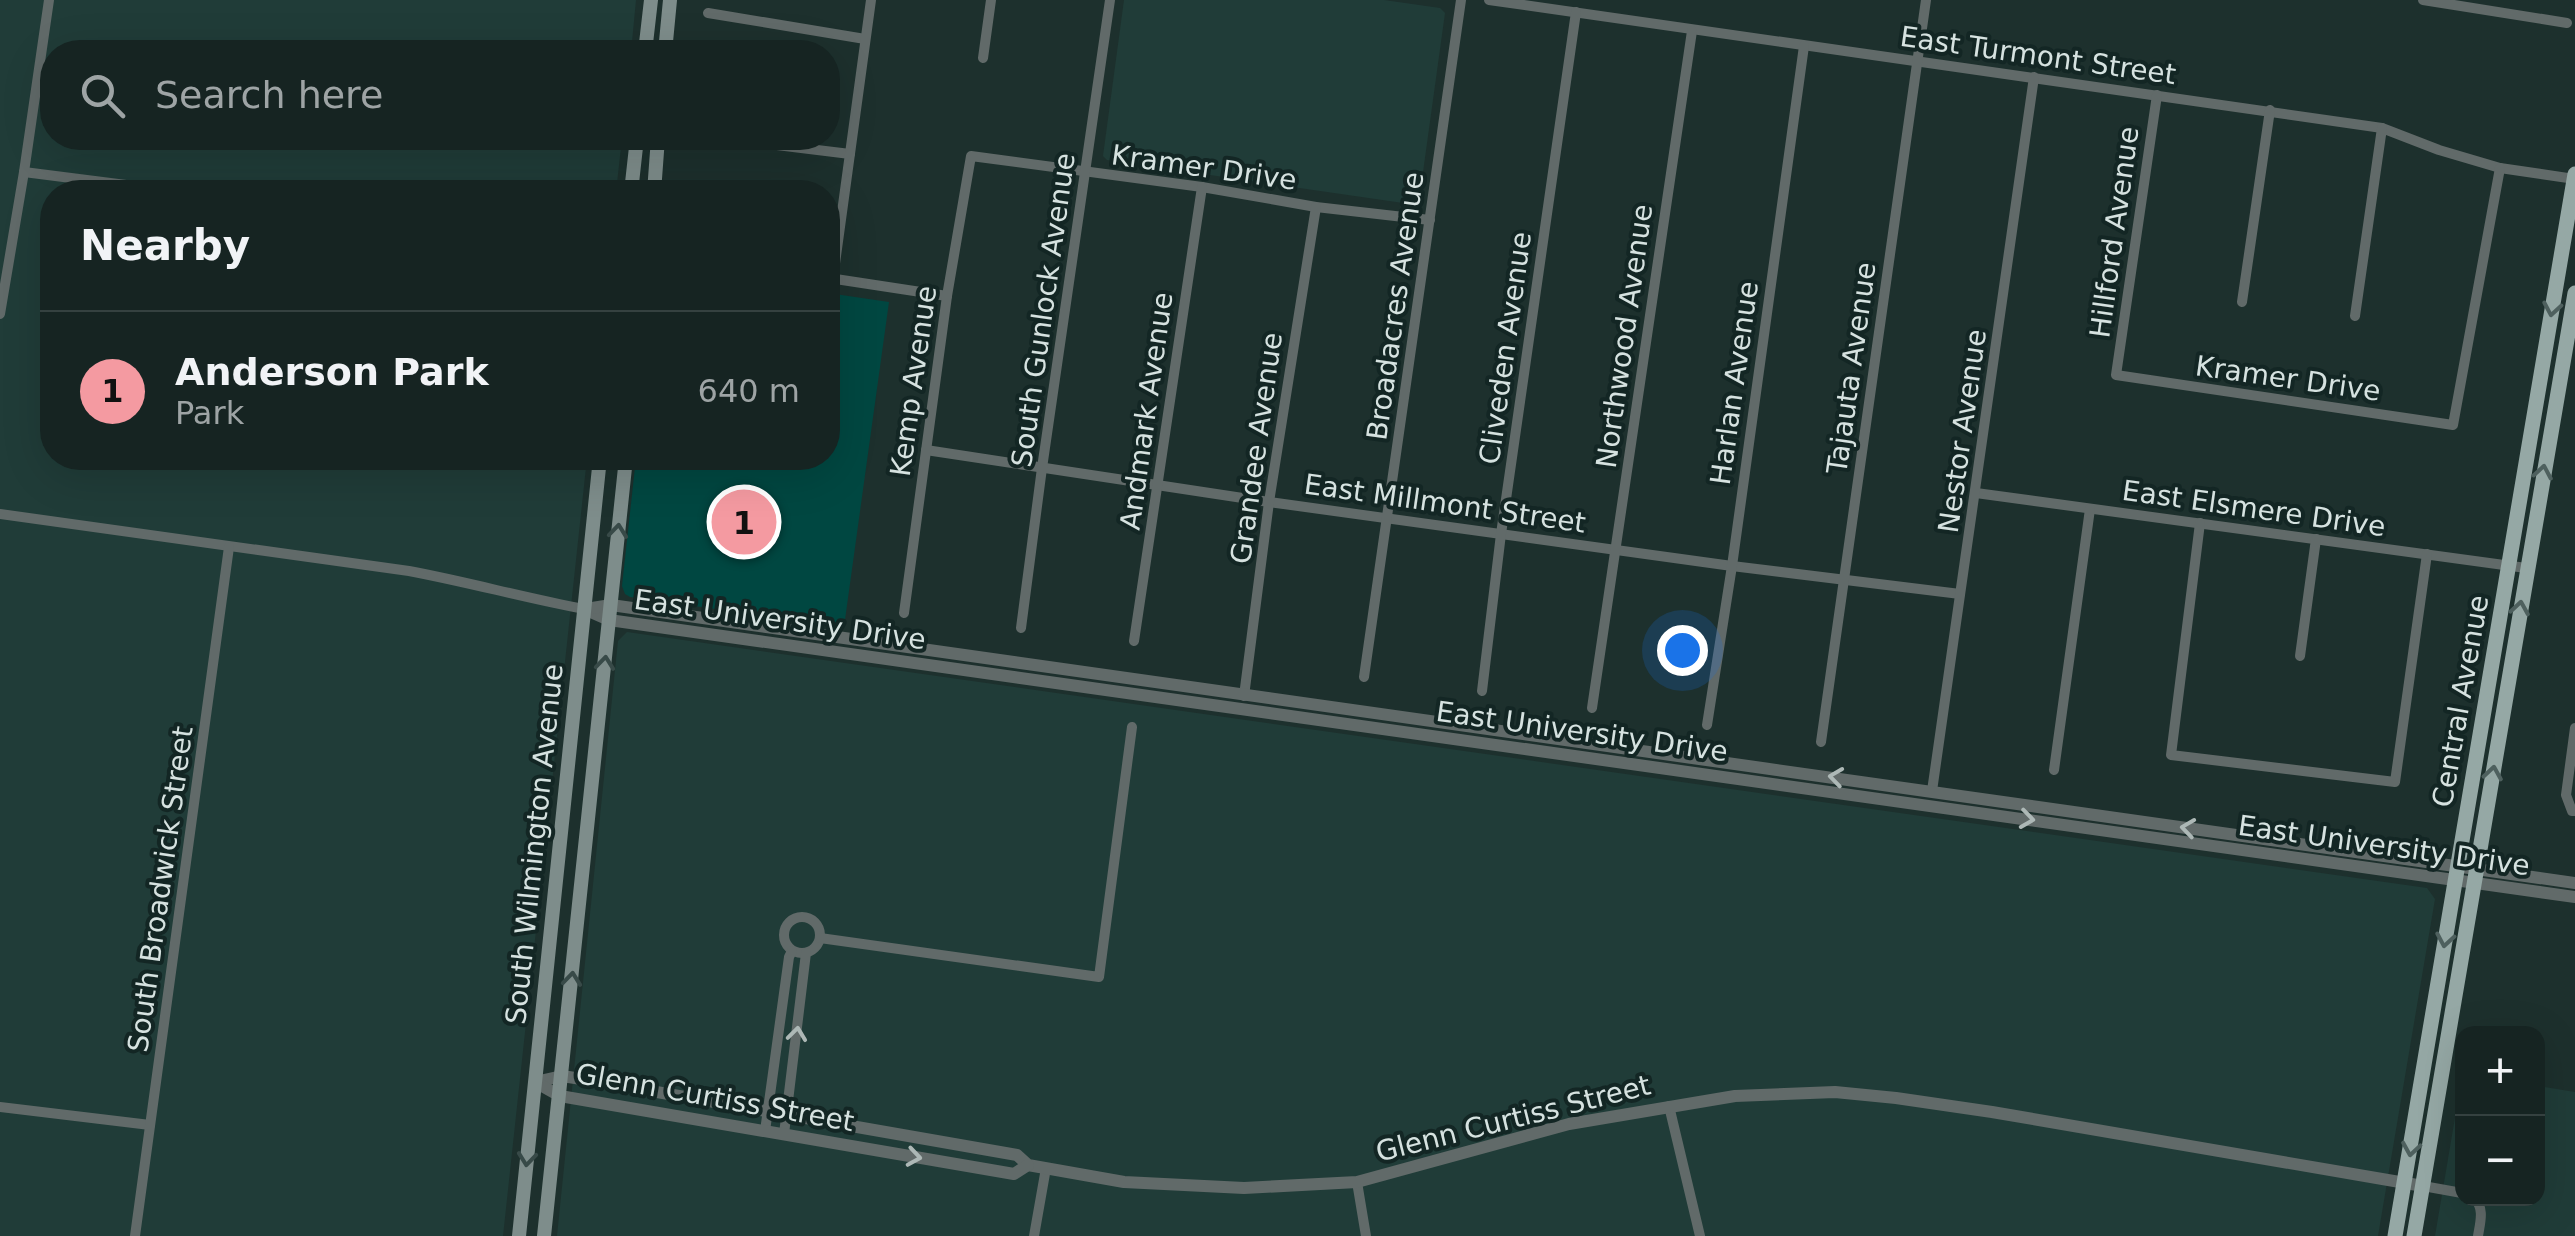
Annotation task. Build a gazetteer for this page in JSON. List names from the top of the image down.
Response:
{
  "streets": {
    "main road": ["Central Avenue", "South Wilmington Avenue"],
    "street": [
      "East Turmont Street",
      "Kramer Drive",
      "Hillford Avenue",
      "Broadacres Avenue",
      "South Gunlock Avenue",
      "Northwood Avenue",
      "Cliveden Avenue",
      "Tajauta Avenue",
      "Kemp Avenue",
      "Harlan Avenue",
      "Andmark Avenue",
      "Nestor Avenue",
      "Grandee Avenue",
      "East Millmont Street",
      "East Elsmere Drive",
      "East University Drive",
      "South Broadwick Street",
      "Glenn Curtiss Street"
    ]
  },
  "crossings": [
    ["East Turmont Street", "Kramer Drive"],
    ["East Turmont Street", "Hillford Avenue"],
    ["East Turmont Street", "Northwood Avenue"],
    ["East Turmont Street", "Cliveden Avenue"],
    ["East Turmont Street", "Tajauta Avenue"],
    ["East Turmont Street", "Harlan Avenue"],
    ["East Turmont Street", "Nestor Avenue"],
    ["East Turmont Street", "Central Avenue"],
    ["Kramer Drive", "Hillford Avenue"],
    ["Kramer Drive", "Broadacres Avenue"],
    ["Kramer Drive", "South Gunlock Avenue"],
    ["Kramer Drive", "Kemp Avenue"],
    ["Kramer Drive", "Andmark Avenue"],
    ["Kramer Drive", "Grandee Avenue"],
    ["Broadacres Avenue", "East Millmont Street"],
    ["South Gunlock Avenue", "East Millmont Street"],
    ["Northwood Avenue", "East Millmont Street"],
    ["Cliveden Avenue", "East Millmont Street"],
    ["Tajauta Avenue", "East Millmont Street"],
    ["Kemp Avenue", "East Millmont Street"],
    ["Harlan Avenue", "East Millmont Street"],
    ["Andmark Avenue", "East Millmont Street"],
    ["Nestor Avenue", "East Millmont Street"],
    ["Nestor Avenue", "East Elsmere Drive"],
    ["Nestor Avenue", "East University Drive"],
    ["Grandee Avenue", "East Millmont Street"],
    ["Grandee Avenue", "East University Drive"],
    ["East Elsmere Drive", "Central Avenue"],
    ["East University Drive", "Central Avenue"],
    ["East University Drive", "South Wilmington Avenue"],
    ["East University Drive", "South Broadwick Street"],
    ["Central Avenue", "Glenn Curtiss Street"],
    ["South Wilmington Avenue", "Glenn Curtiss Street"]
  ],
  "page": {
    "search": "Search here",
    "heading": "Nearby",
    "list": [
      {
        "mark": "1",
        "name": "Anderson Park",
        "note": "Park",
        "value": "640 m"
      }
    ],
    "pins": "1",
    "map_buttons": ["+", "−"]
  }
}
